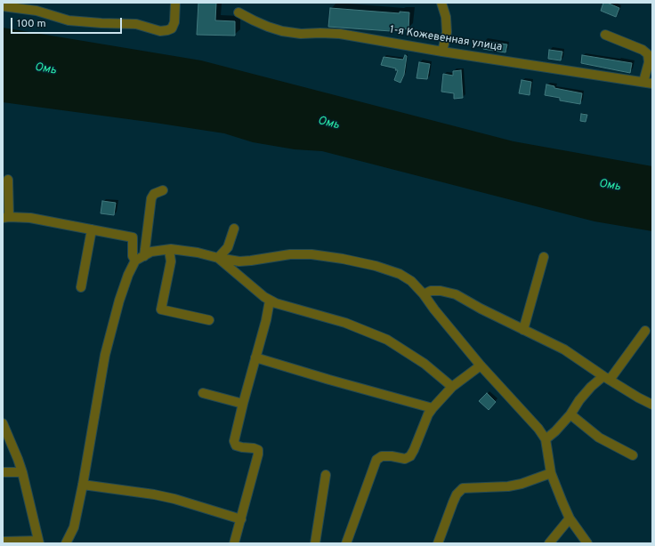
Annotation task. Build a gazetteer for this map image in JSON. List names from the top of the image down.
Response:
{
  "streets": {
    "street": ["1-я Кожевенная улица"]
  },
  "water": ["Омь"],
  "scale_bar": "100 m"
}
